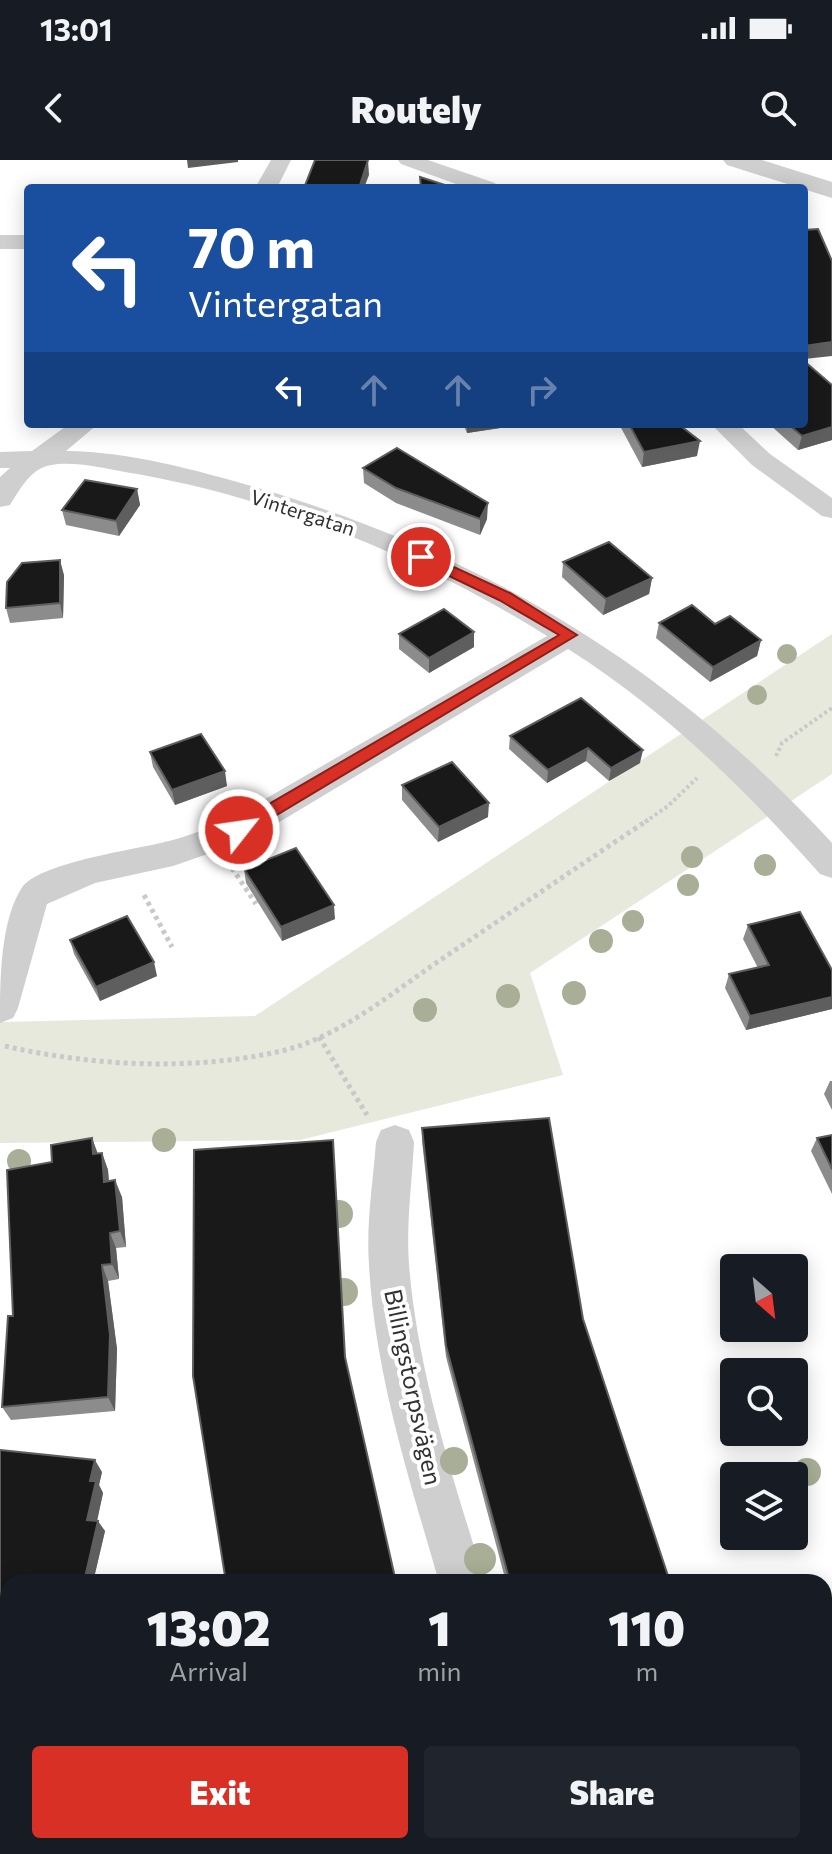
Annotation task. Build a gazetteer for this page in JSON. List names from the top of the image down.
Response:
{
  "streets": {
    "street": ["Vintergatan", "Billingstorpsvägen"]
  },
  "north": "bottom right",
  "page": {
    "status": "13:01",
    "header": "Routely",
    "turn": ["70 m", "Vintergatan"],
    "eta": [
      "13:02",
      "Arrival",
      "1",
      "min",
      "110",
      "m"
    ],
    "buttons": ["Exit", "Share"]
  }
}
